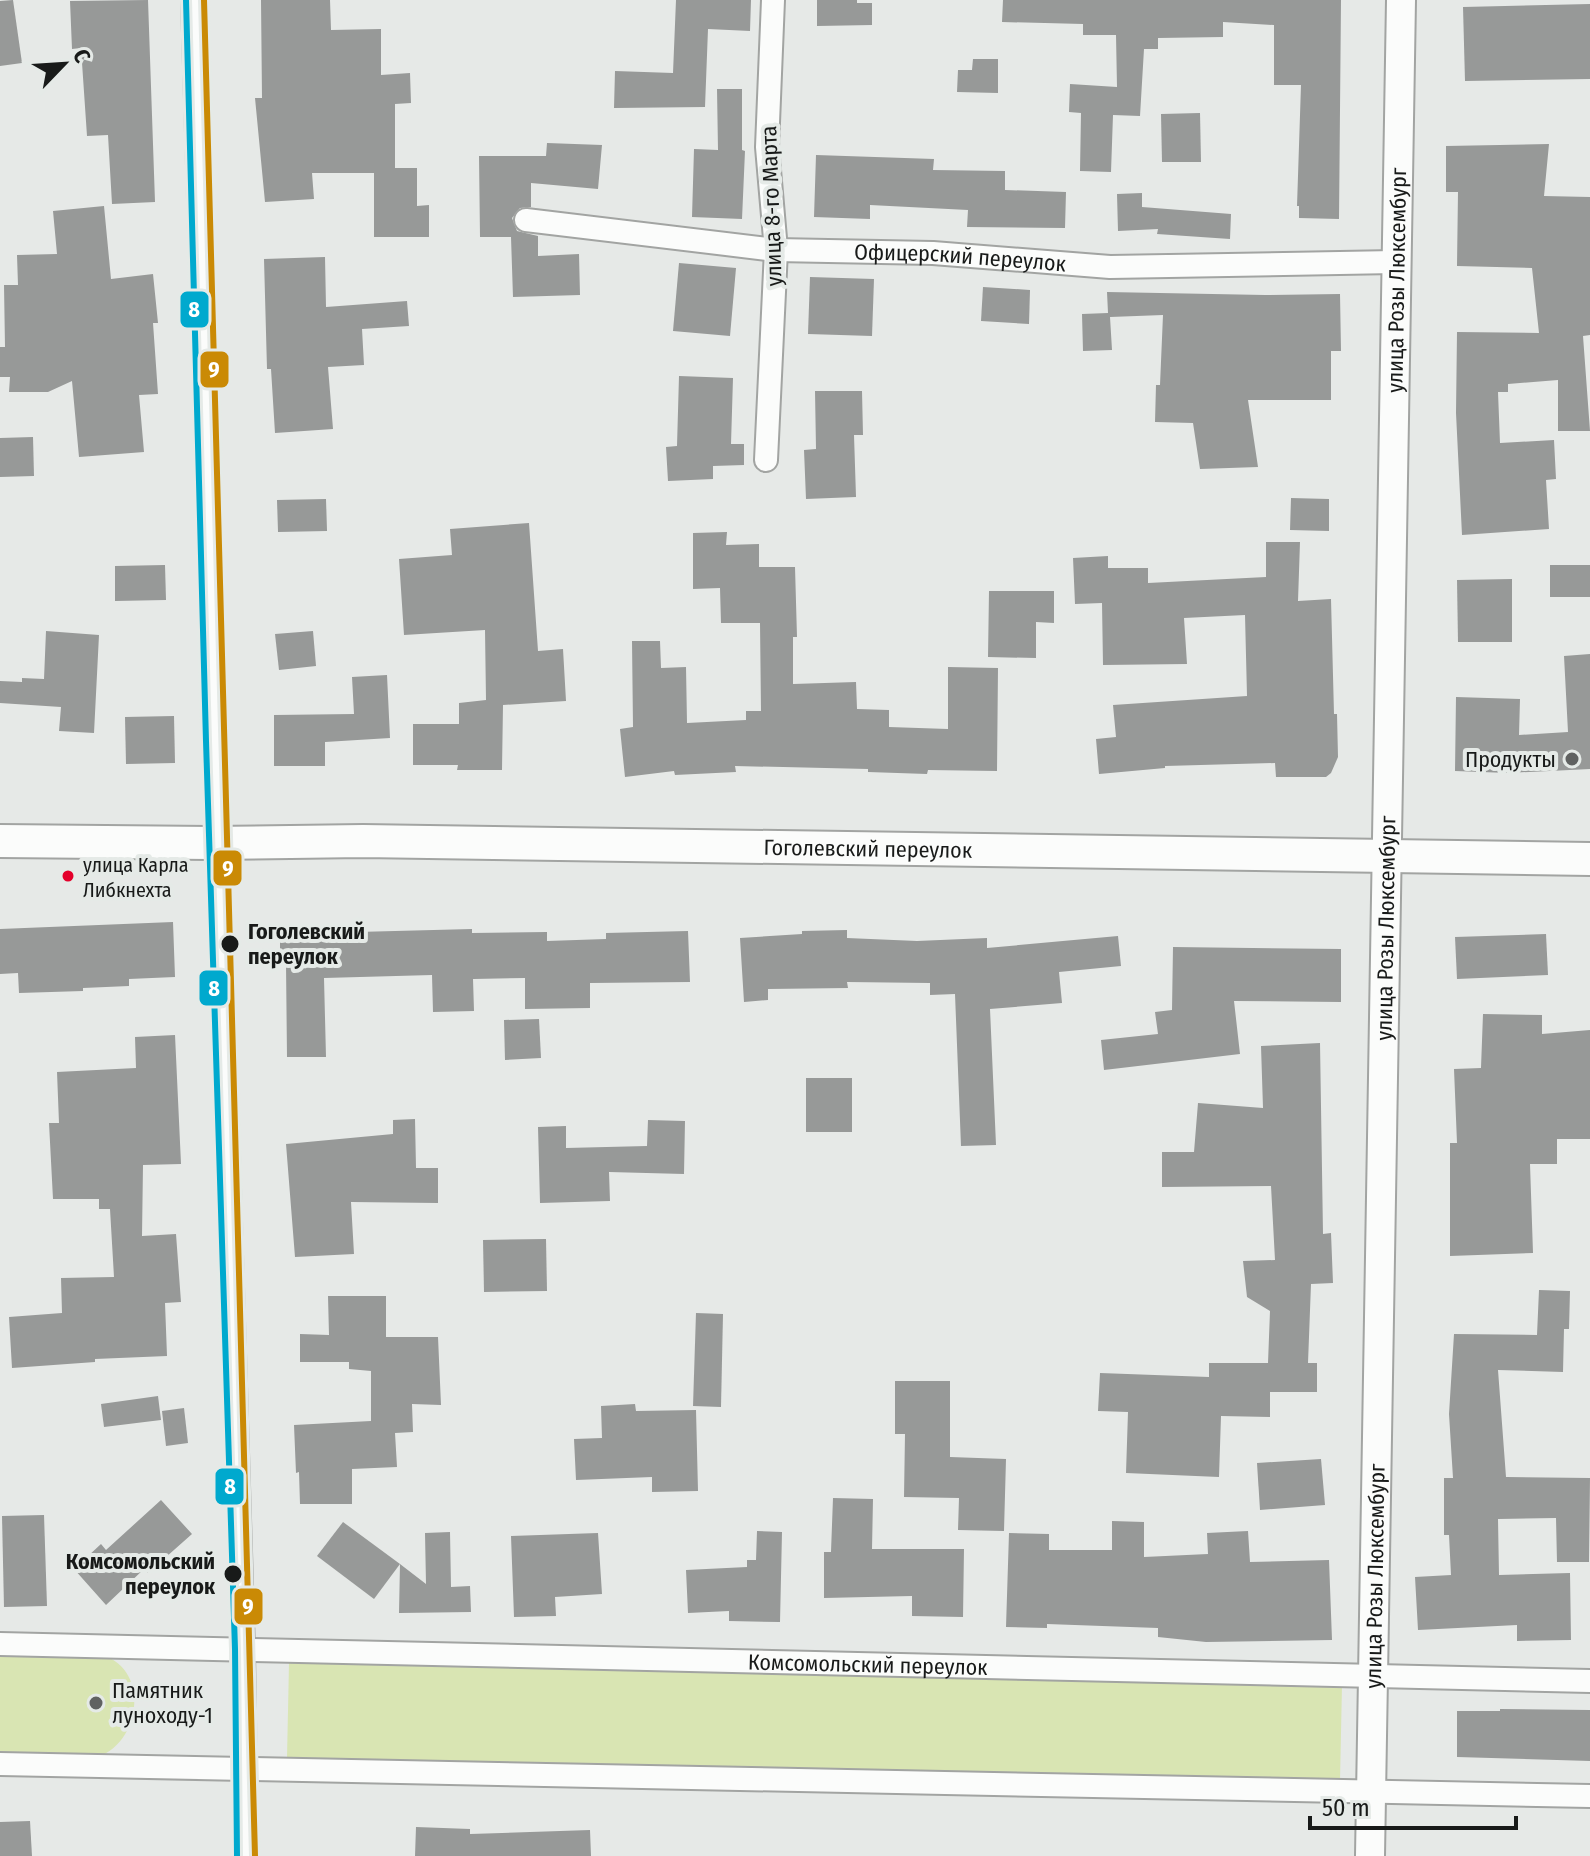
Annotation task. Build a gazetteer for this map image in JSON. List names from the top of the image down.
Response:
{
  "streets": {
    "main road": ["Гоголевский переулок"],
    "street": [
      "улица 8-го Марта",
      "Офицерский переулок",
      "улица Розы Люксембург",
      "Комсомольский переулок"
    ]
  },
  "crossings": [
    ["улица 8-го Марта", "Офицерский переулок"],
    ["Офицерский переулок", "улица Розы Люксембург"],
    ["улица Розы Люксембург", "Гоголевский переулок"],
    ["улица Розы Люксембург", "Комсомольский переулок"]
  ],
  "places": [
    "Продукты",
    "улица Карла Либкнехта",
    "Гоголевский переулок",
    "Комсомольский переулок",
    "Памятник луноходу-1"
  ],
  "lines": ["transit line 8", "transit line 9"],
  "scale_bar": "50 m",
  "north": "top right"
}
